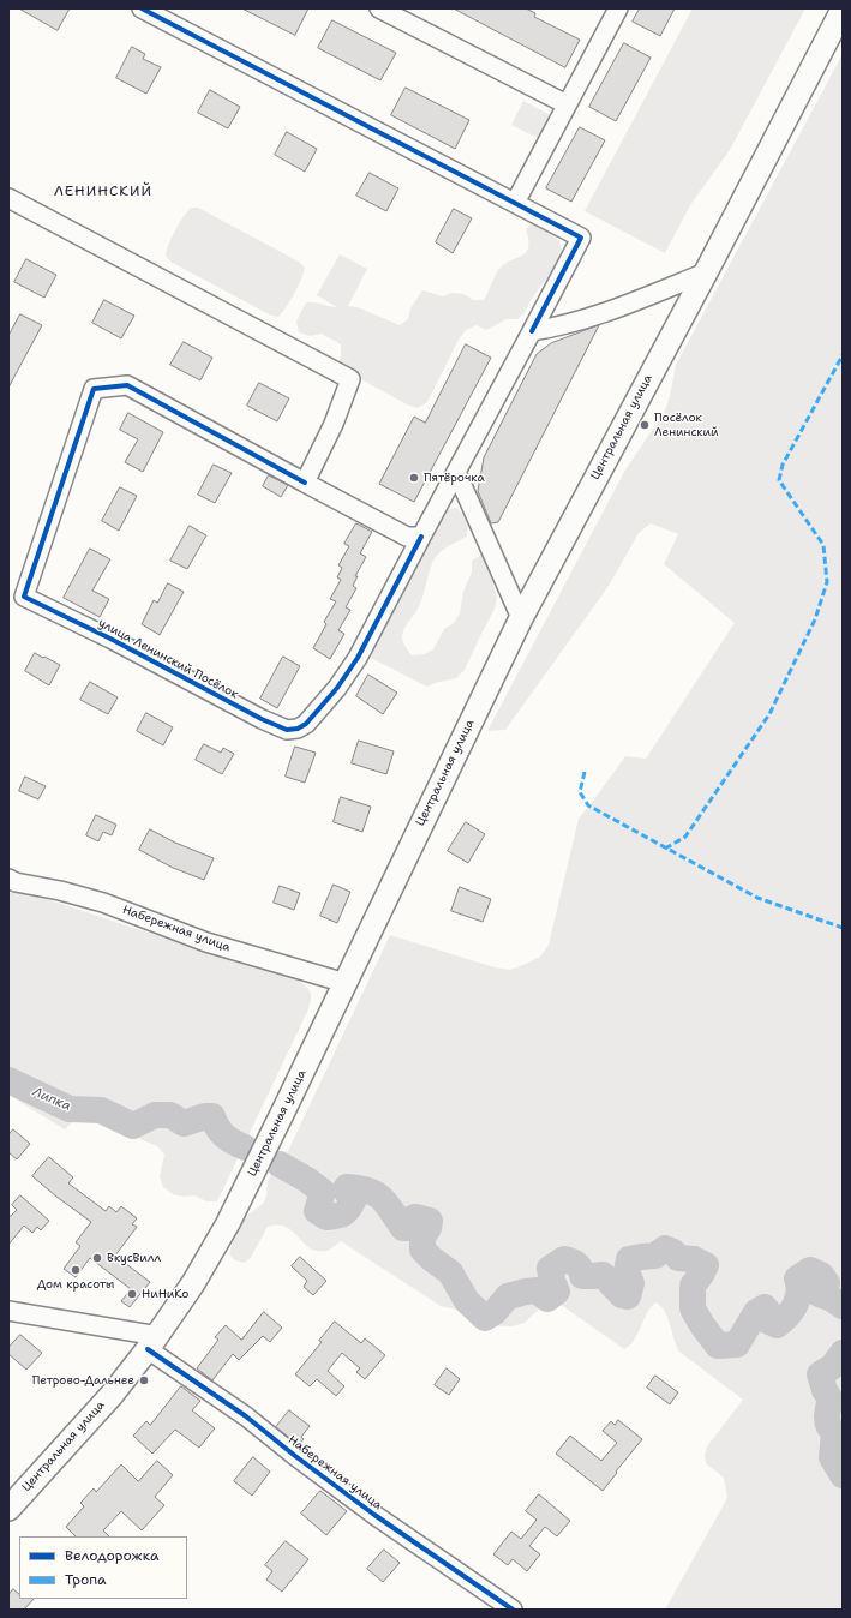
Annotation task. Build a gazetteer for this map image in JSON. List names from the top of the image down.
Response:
{
  "streets": {
    "main road": ["Центральная улица"],
    "street": ["улица Ленинский Посёлок", "Набережная улица"]
  },
  "crossings": [
    ["Центральная улица", "Набережная улица"]
  ],
  "districts": ["ЛЕНИНСКИЙ"],
  "water": ["Липка"],
  "places": [
    "Посёлок Ленинский",
    "Пятёрочка",
    "ВкусВилл",
    "Дом красоты",
    "НиНиКо",
    "Петрово-Дальнее"
  ],
  "legend": ["Велодорожка", "Тропа"]
}
